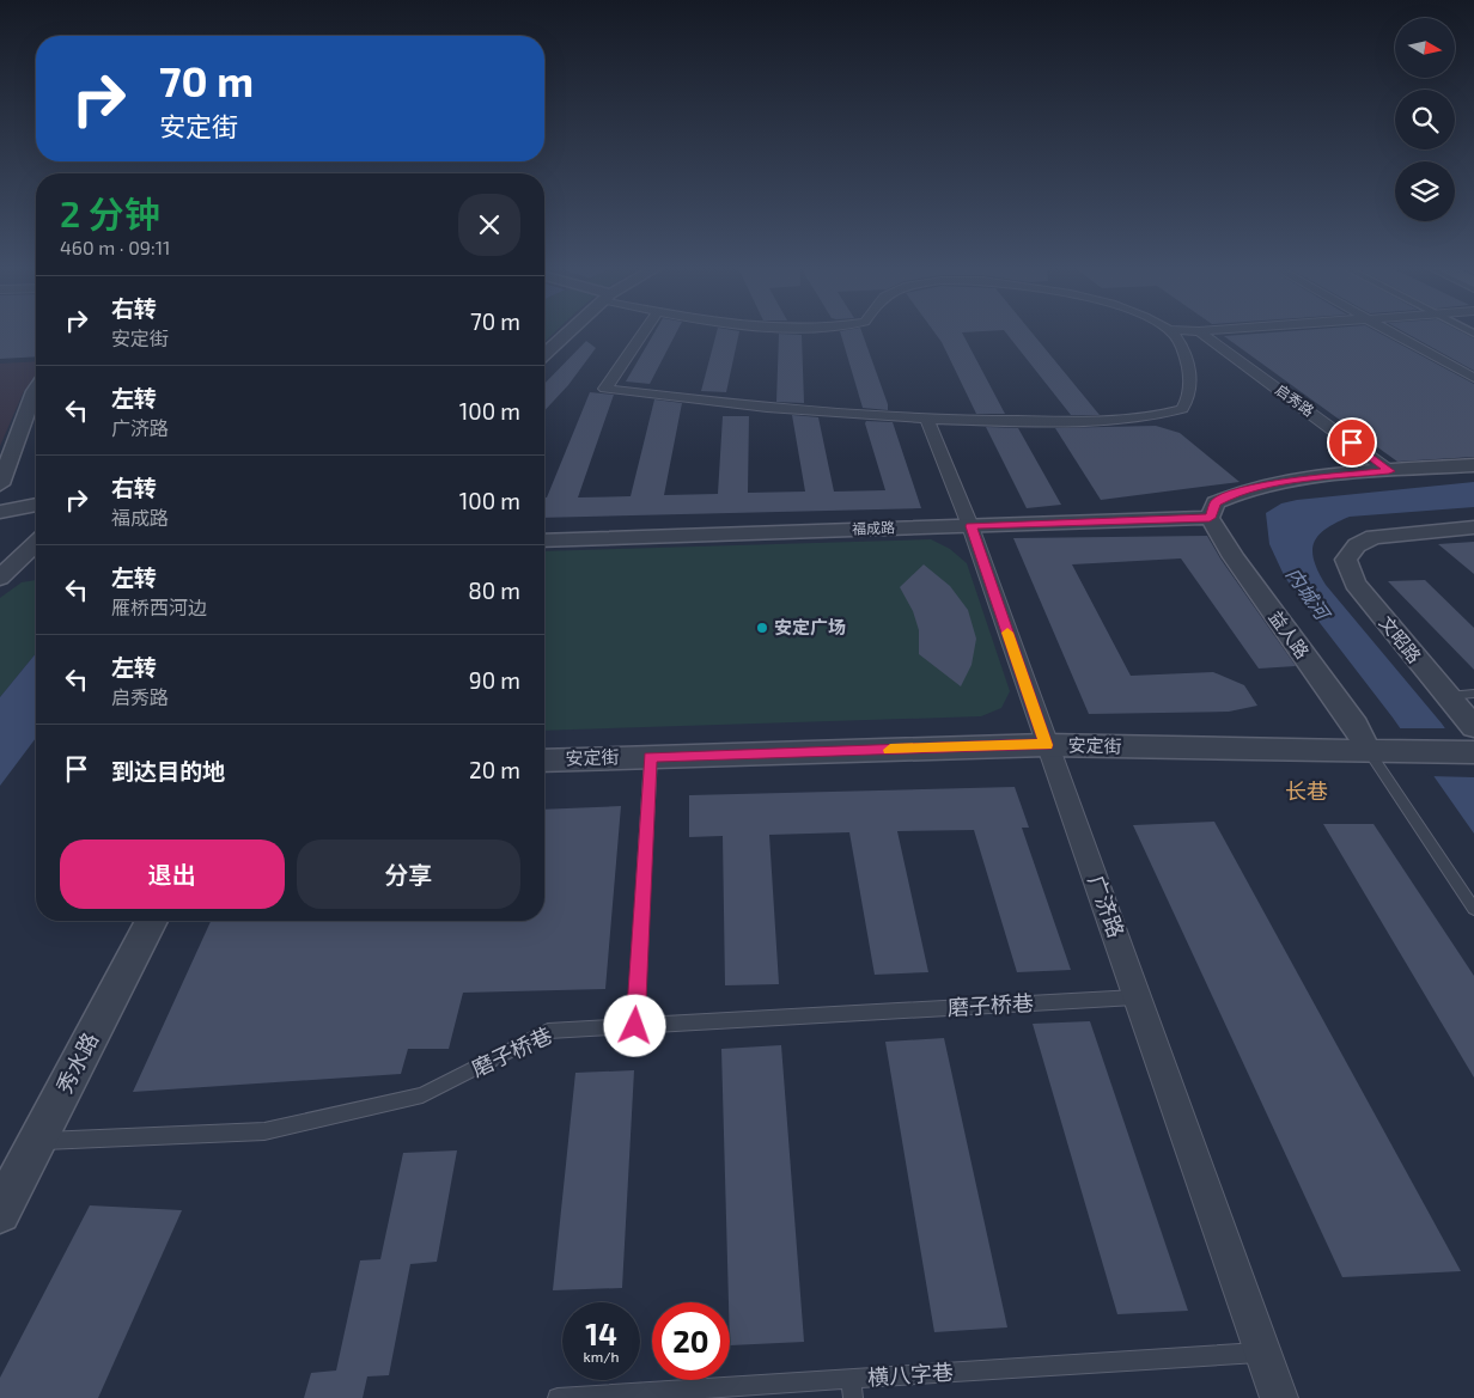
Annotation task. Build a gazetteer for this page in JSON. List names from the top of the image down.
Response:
{
  "streets": {
    "street": [
      "启秀路",
      "福成路",
      "益人路",
      "文昭路",
      "安定街",
      "广济路",
      "秀水路"
    ],
    "lane": ["磨子桥巷", "横八字巷"]
  },
  "crossings": [
    ["福成路", "益人路"],
    ["福成路", "广济路"],
    ["益人路", "安定街"],
    ["安定街", "广济路"],
    ["广济路", "磨子桥巷"],
    ["广济路", "横八字巷"],
    ["磨子桥巷", "秀水路"]
  ],
  "districts": ["长巷"],
  "water": ["内城河"],
  "places": ["安定广场"],
  "north": "right",
  "page": {
    "turn": ["70 m", "安定街"],
    "heading": ["2 分钟", "460 m · 09:11"],
    "list": [
      {
        "name": "右转",
        "note": "安定街",
        "value": "70 m"
      },
      {
        "name": "左转",
        "note": "广济路",
        "value": "100 m"
      },
      {
        "name": "右转",
        "note": "福成路",
        "value": "100 m"
      },
      {
        "name": "左转",
        "note": "雁桥西河边",
        "value": "80 m"
      },
      {
        "name": "左转",
        "note": "启秀路",
        "value": "90 m"
      },
      {
        "name": "到达目的地",
        "value": "20 m"
      }
    ],
    "buttons": ["退出", "分享"],
    "speed": "14 km/h",
    "limit": "20"
  }
}
